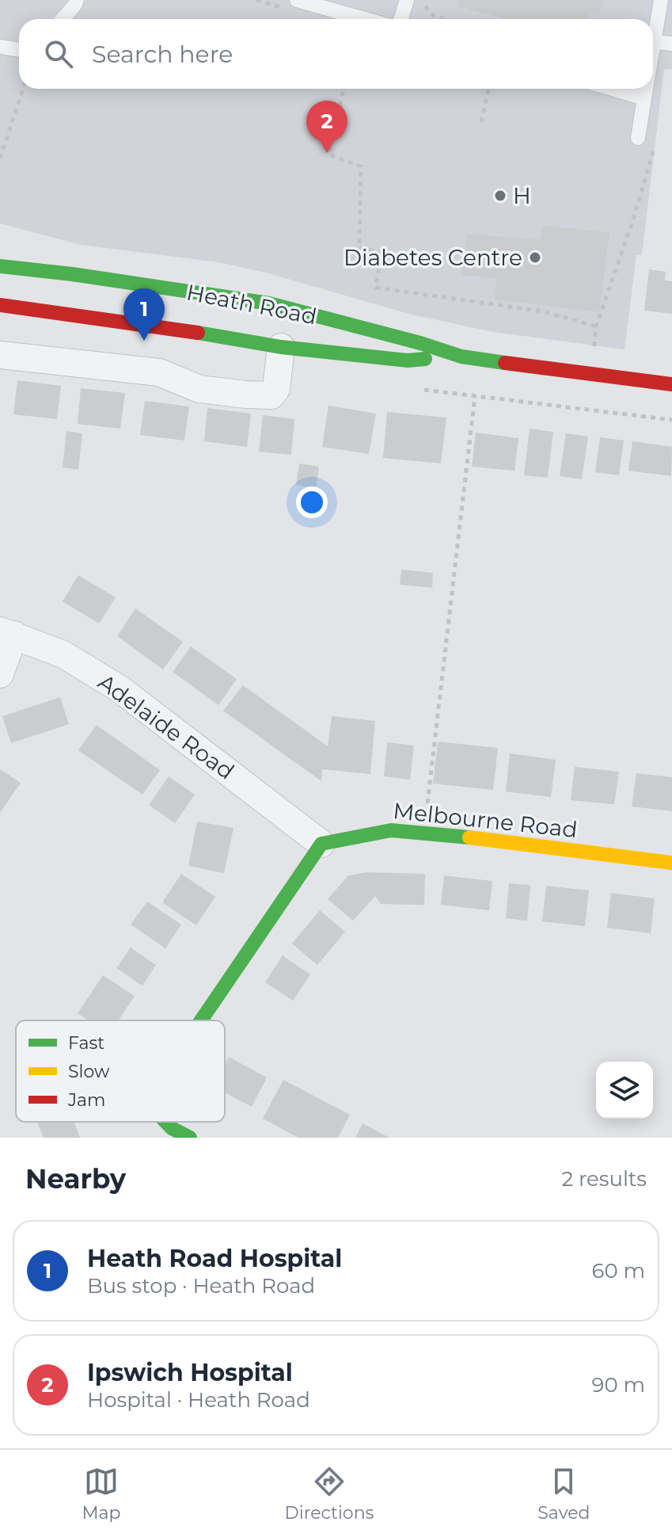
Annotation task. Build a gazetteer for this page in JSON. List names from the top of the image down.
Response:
{
  "streets": {
    "main road": ["Heath Road", "Melbourne Road"],
    "street": ["Adelaide Road"]
  },
  "crossings": [
    ["Adelaide Road", "Melbourne Road"]
  ],
  "places": ["H", "Diabetes Centre"],
  "legend": ["Fast", "Slow", "Jam"],
  "page": {
    "search": "Search here",
    "pins": ["2", "1"],
    "heading": ["Nearby", "2 results"],
    "list": [
      {
        "mark": "1",
        "name": "Heath Road Hospital",
        "note": "Bus stop · Heath Road",
        "value": "60 m"
      },
      {
        "mark": "2",
        "name": "Ipswich Hospital",
        "note": "Hospital · Heath Road",
        "value": "90 m"
      }
    ],
    "nav": ["Map", "Directions", "Saved"]
  }
}
